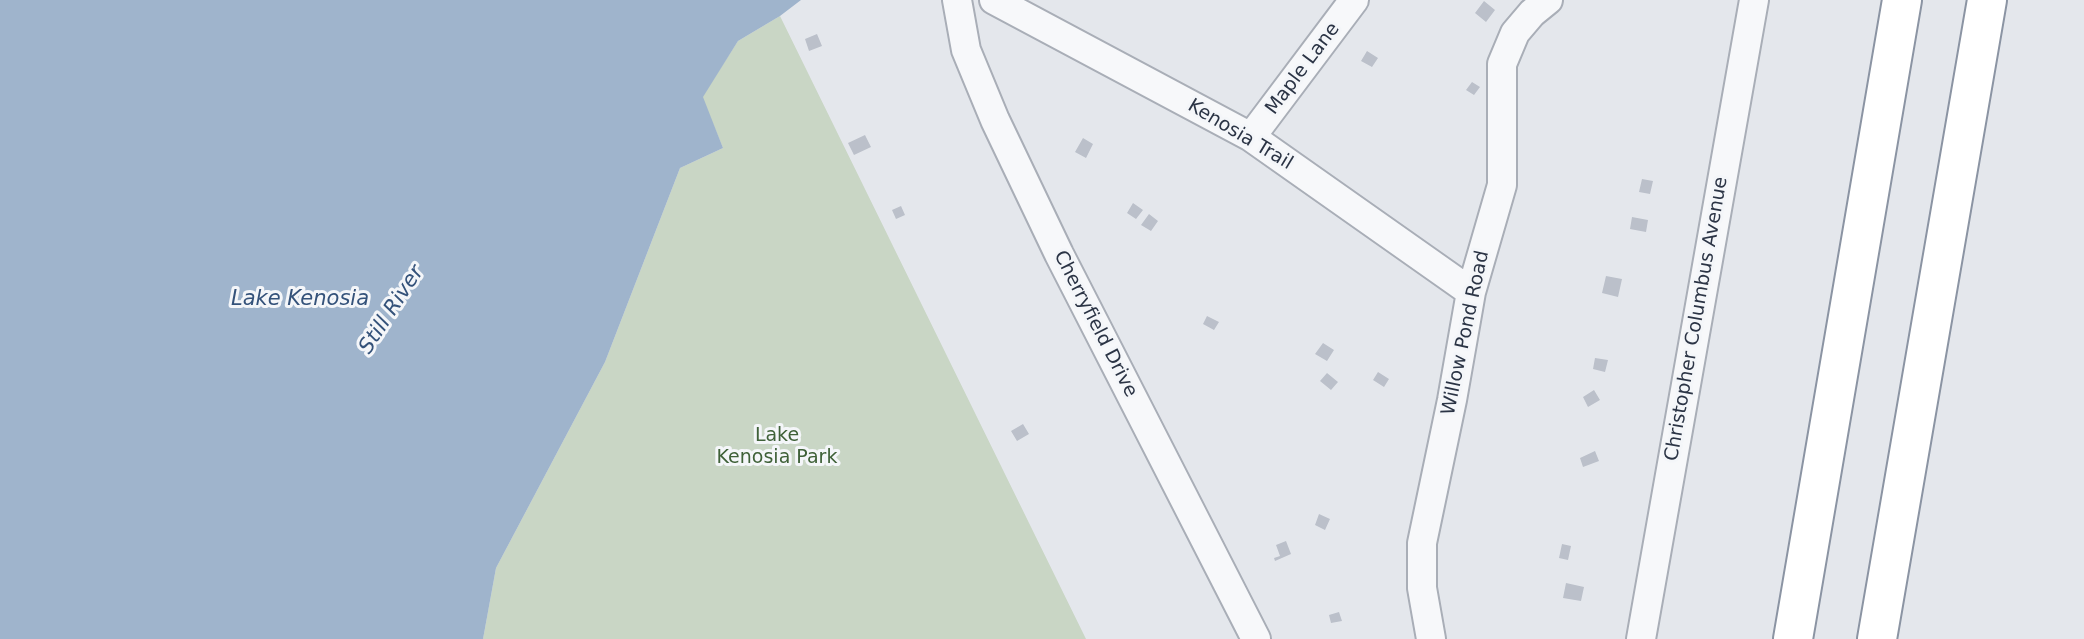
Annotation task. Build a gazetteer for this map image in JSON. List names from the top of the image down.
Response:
{
  "streets": {
    "street": [
      "Maple Lane",
      "Kenosia Trail",
      "Christopher Columbus Avenue",
      "Cherryfield Drive",
      "Willow Pond Road"
    ]
  },
  "crossings": [
    ["Maple Lane", "Kenosia Trail"],
    ["Kenosia Trail", "Willow Pond Road"]
  ],
  "water": ["Lake Kenosia", "Still River"],
  "parks": ["Lake Kenosia Park"]
}
